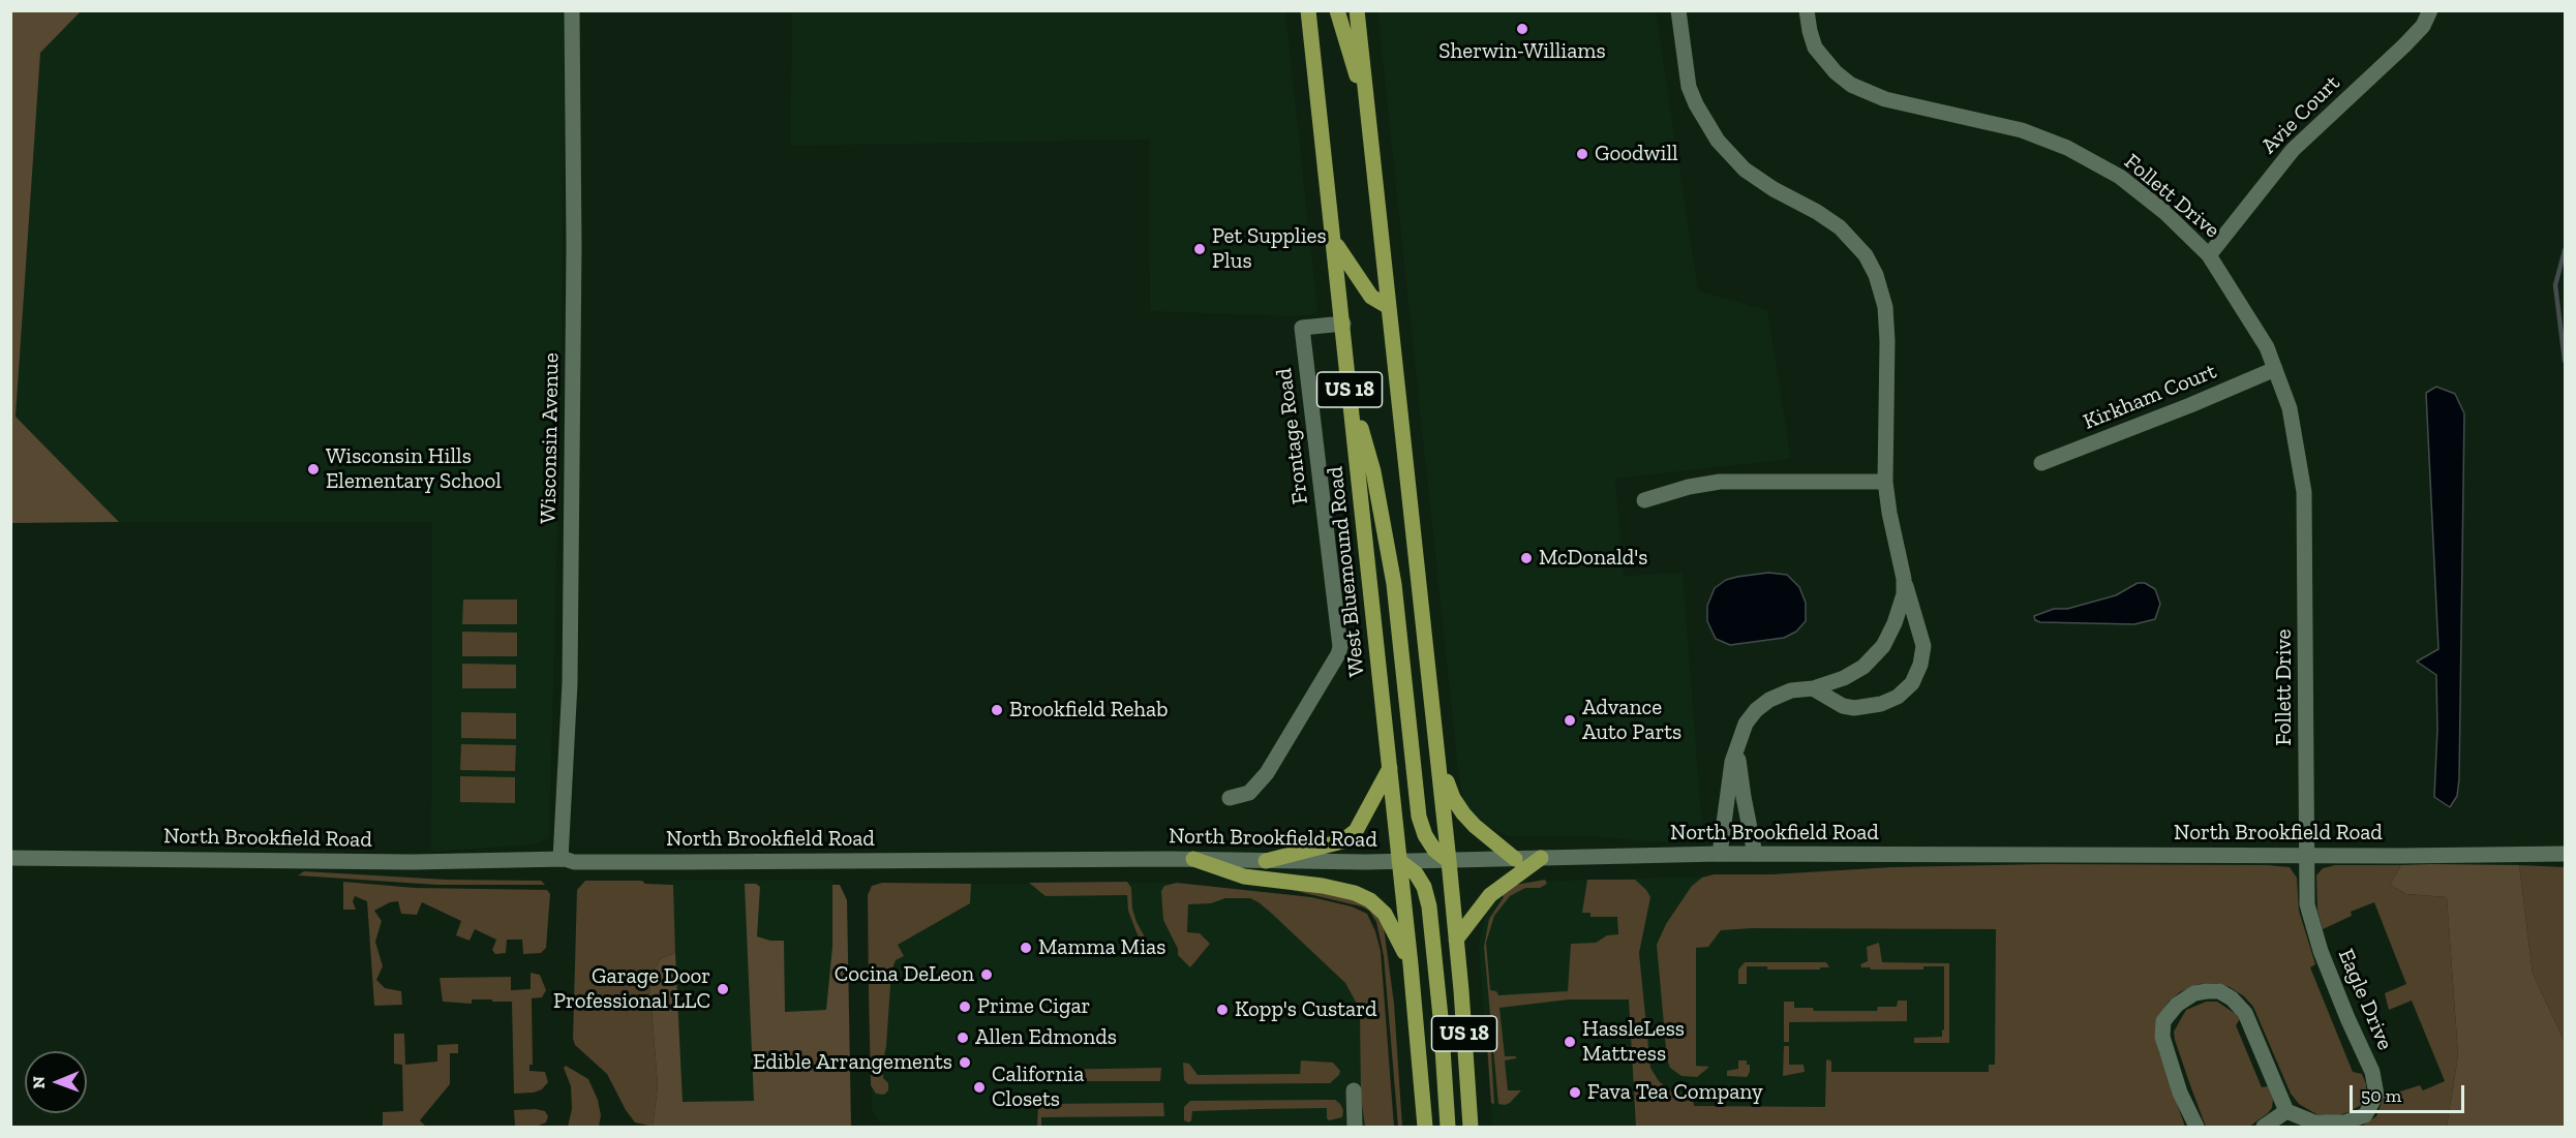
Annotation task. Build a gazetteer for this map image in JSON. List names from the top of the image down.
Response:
{
  "streets": {
    "main road": ["US 18", "West Bluemound Road"],
    "street": [
      "Avie Court",
      "Follett Drive",
      "Kirkham Court",
      "Frontage Road",
      "Wisconsin Avenue",
      "North Brookfield Road",
      "Eagle Drive"
    ]
  },
  "crossings": [
    ["Avie Court", "Follett Drive"],
    ["Follett Drive", "Kirkham Court"],
    ["Follett Drive", "North Brookfield Road"],
    ["Follett Drive", "Eagle Drive"],
    ["US 18", "North Brookfield Road"],
    ["Frontage Road", "West Bluemound Road"],
    ["Wisconsin Avenue", "North Brookfield Road"],
    ["West Bluemound Road", "North Brookfield Road"],
    ["North Brookfield Road", "Eagle Drive"]
  ],
  "places": [
    "Sherwin-Williams",
    "Goodwill",
    "Pet Supplies Plus",
    "Wisconsin Hills Elementary School",
    "McDonald's",
    "Brookfield Rehab",
    "Advance Auto Parts",
    "Mamma Mias",
    "Cocina DeLeon",
    "Garage Door Professional LLC",
    "Prime Cigar",
    "Kopp's Custard",
    "Allen Edmonds",
    "HassleLess Mattress",
    "Edible Arrangements",
    "California Closets",
    "Fava Tea Company"
  ],
  "scale_bar": "50 m",
  "north": "left"
}
